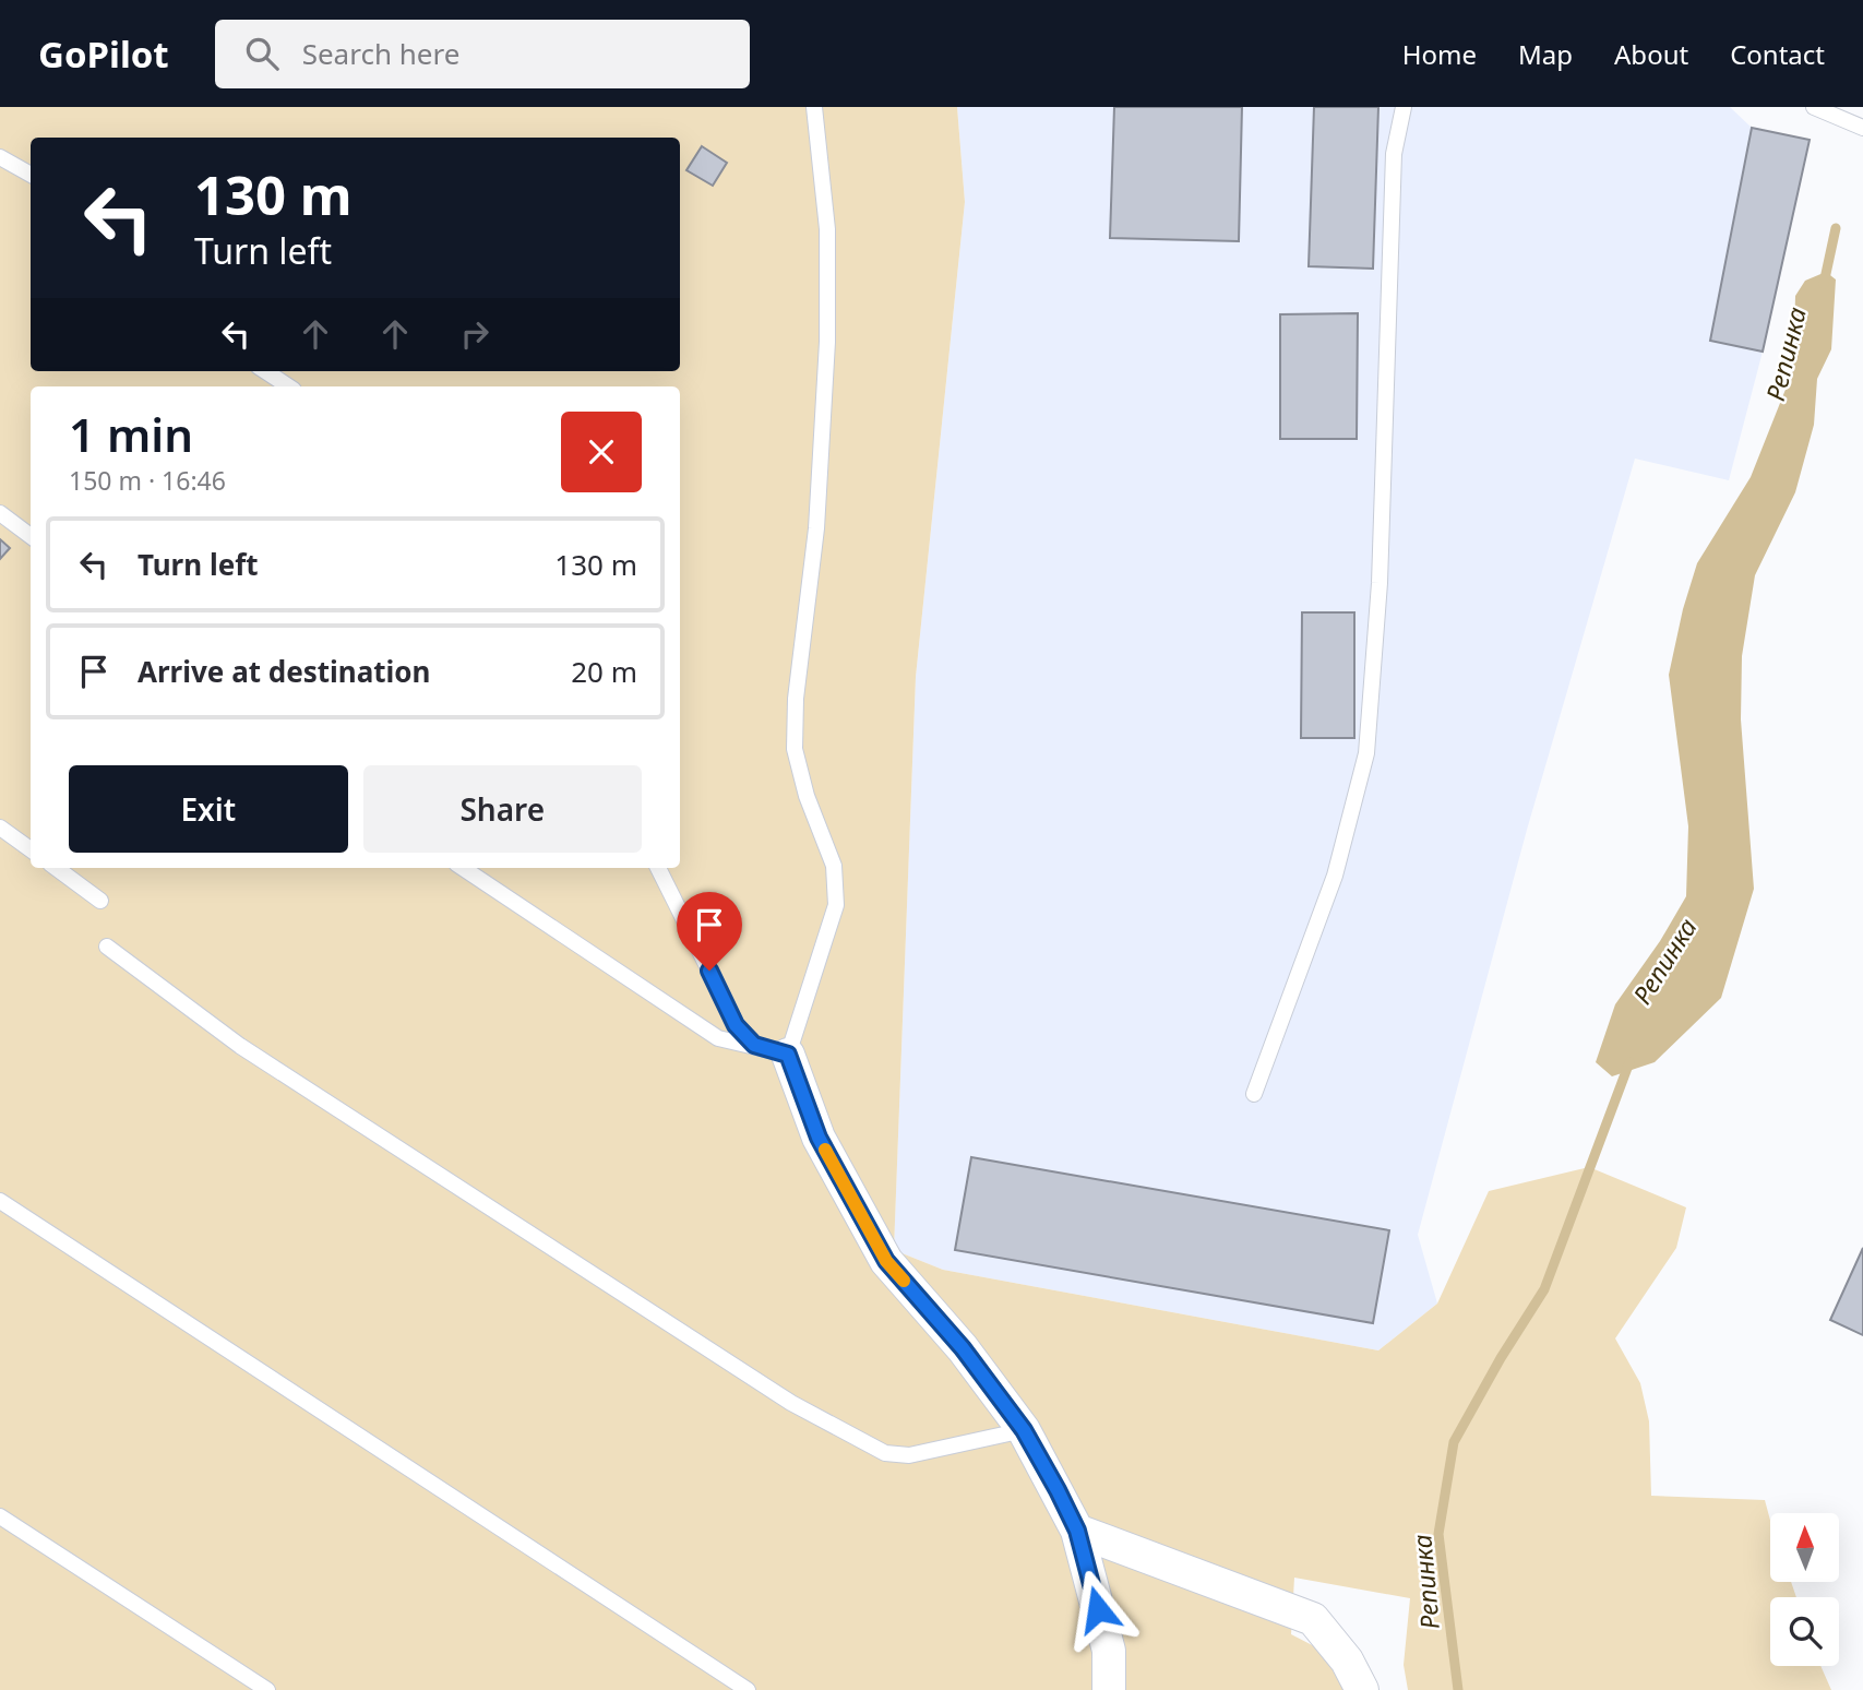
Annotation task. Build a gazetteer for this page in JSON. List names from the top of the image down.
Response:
{
  "water": ["Репинка"],
  "north": "top",
  "page": {
    "header": "GoPilot",
    "search": "Search here",
    "nav": [
      "Home",
      "Map",
      "About",
      "Contact"
    ],
    "turn": ["130 m", "Turn left"],
    "heading": ["1 min", "150 m · 16:46"],
    "list": [
      {
        "name": "Turn left",
        "value": "130 m"
      },
      {
        "name": "Arrive at destination",
        "value": "20 m"
      }
    ],
    "buttons": ["Exit", "Share"]
  }
}
